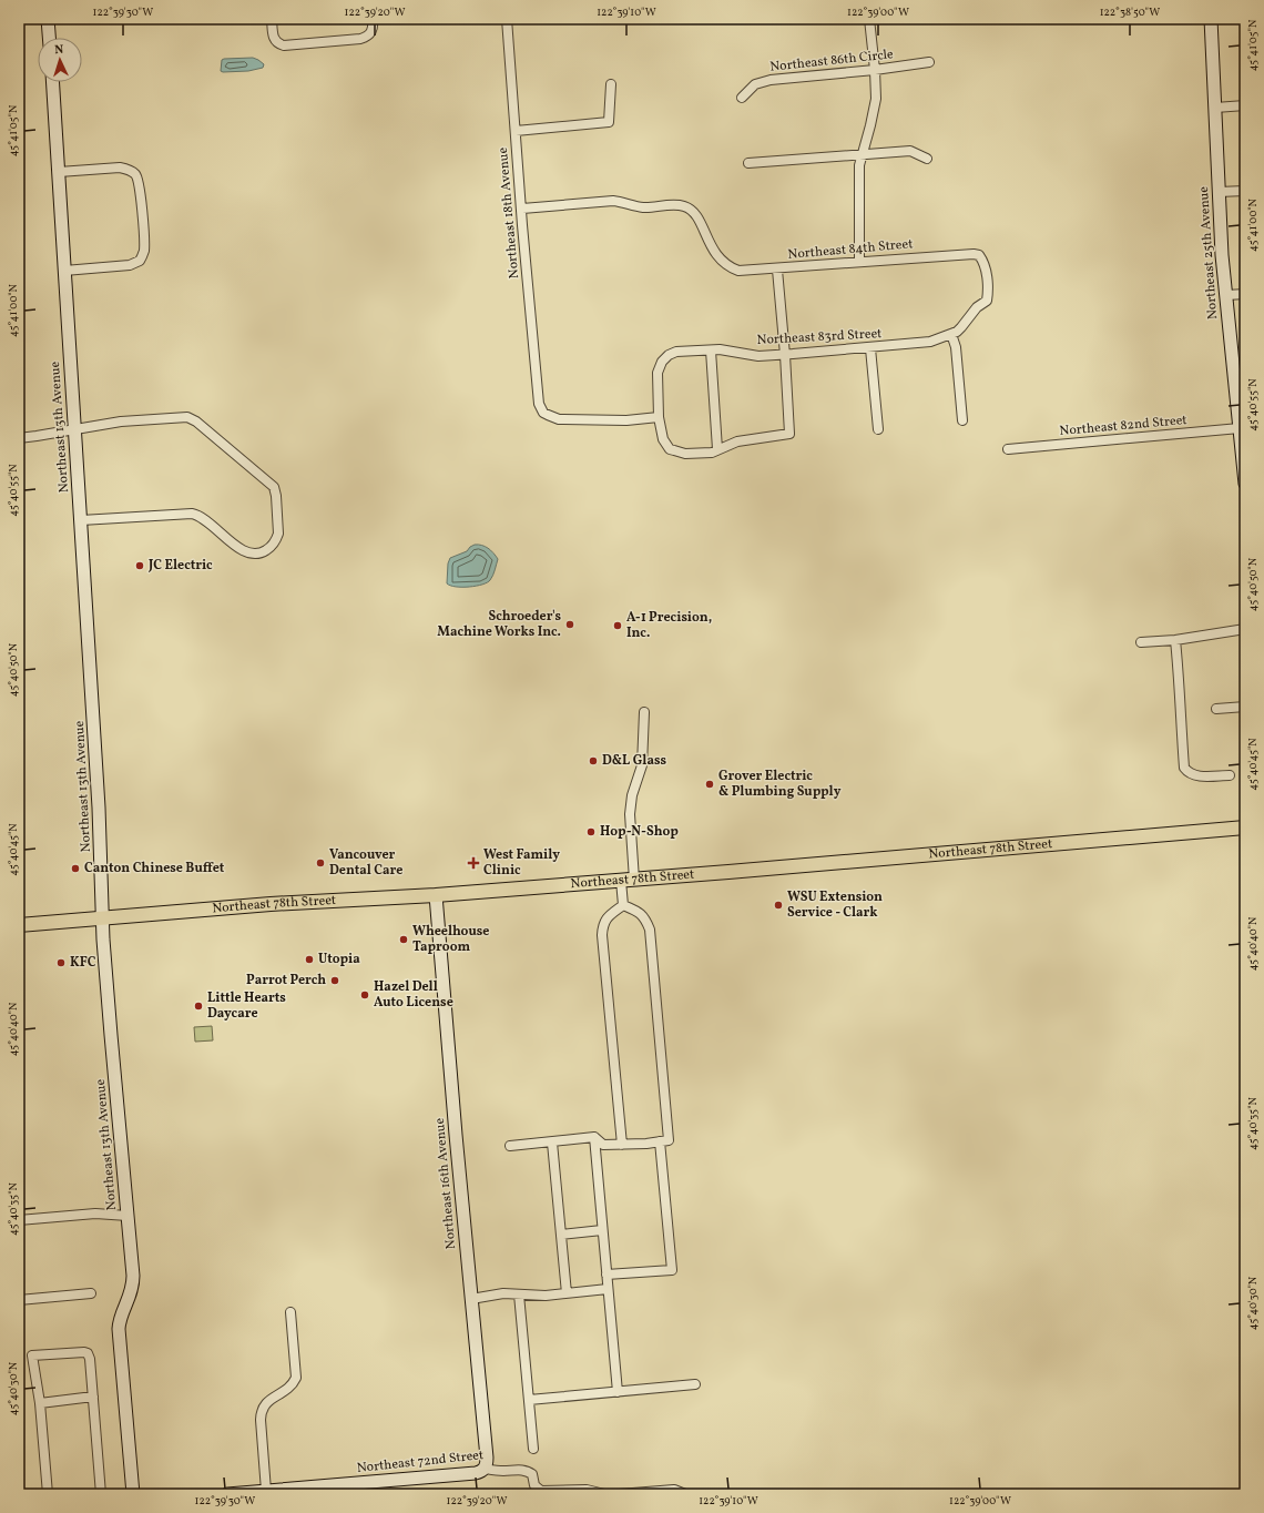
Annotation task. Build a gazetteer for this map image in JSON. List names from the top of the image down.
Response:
{
  "streets": {
    "main road": ["Northeast 78th Street"],
    "street": [
      "Northeast 86th Circle",
      "Northeast 18th Avenue",
      "Northeast 84th Street",
      "Northeast 25th Avenue",
      "Northeast 83rd Street",
      "Northeast 82nd Street",
      "Northeast 13th Avenue",
      "Northeast 16th Avenue",
      "Northeast 72nd Street"
    ]
  },
  "crossings": [
    ["Northeast 18th Avenue", "Northeast 84th Street"],
    ["Northeast 18th Avenue", "Northeast 83rd Street"],
    ["Northeast 84th Street", "Northeast 83rd Street"],
    ["Northeast 25th Avenue", "Northeast 82nd Street"],
    ["Northeast 13th Avenue", "Northeast 78th Street"],
    ["Northeast 78th Street", "Northeast 16th Avenue"],
    ["Northeast 16th Avenue", "Northeast 72nd Street"]
  ],
  "places": {
    "other": [
      "JC Electric",
      "Schroeder's Machine Works Inc.",
      "A-1 Precision, Inc.",
      "D&L Glass",
      "Grover Electric & Plumbing Supply",
      "Hop-N-Shop",
      "Vancouver Dental Care",
      "Canton Chinese Buffet",
      "WSU Extension Service - Clark",
      "Wheelhouse Taproom",
      "Utopia",
      "KFC",
      "Parrot Perch",
      "Hazel Dell Auto License",
      "Little Hearts Daycare"
    ],
    "health": ["West Family Clinic"]
  },
  "north": "top",
  "coordinates": [
    "122°39'30\"W",
    "122°39'20\"W",
    "122°39'10\"W",
    "122°39'00\"W",
    "122°38'50\"W",
    "45°41'05\"N",
    "45°41'00\"N",
    "45°40'55\"N",
    "45°40'50\"N",
    "45°40'45\"N",
    "45°40'40\"N",
    "45°40'35\"N",
    "45°40'30\"N"
  ]
}
